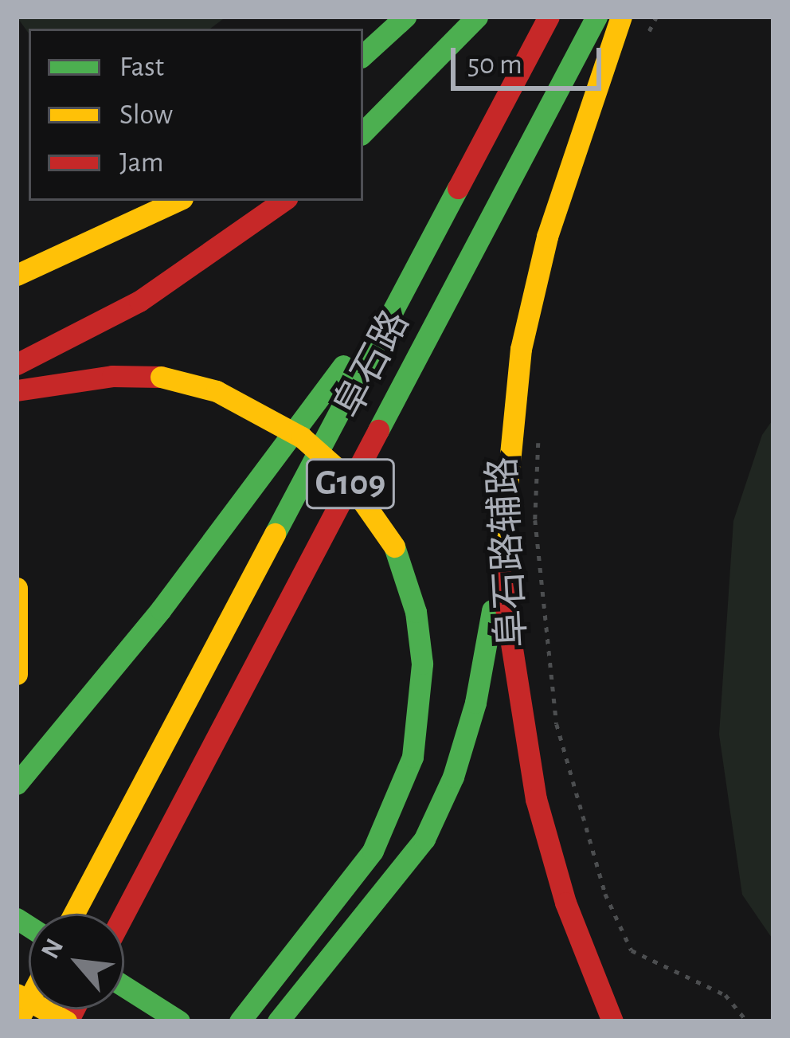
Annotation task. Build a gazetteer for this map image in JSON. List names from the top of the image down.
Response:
{
  "streets": {
    "main road": ["阜石路", "G109"],
    "path": ["阜石路辅路"]
  },
  "legend": ["Fast", "Slow", "Jam"],
  "scale_bar": "50 m",
  "north": "top left"
}
